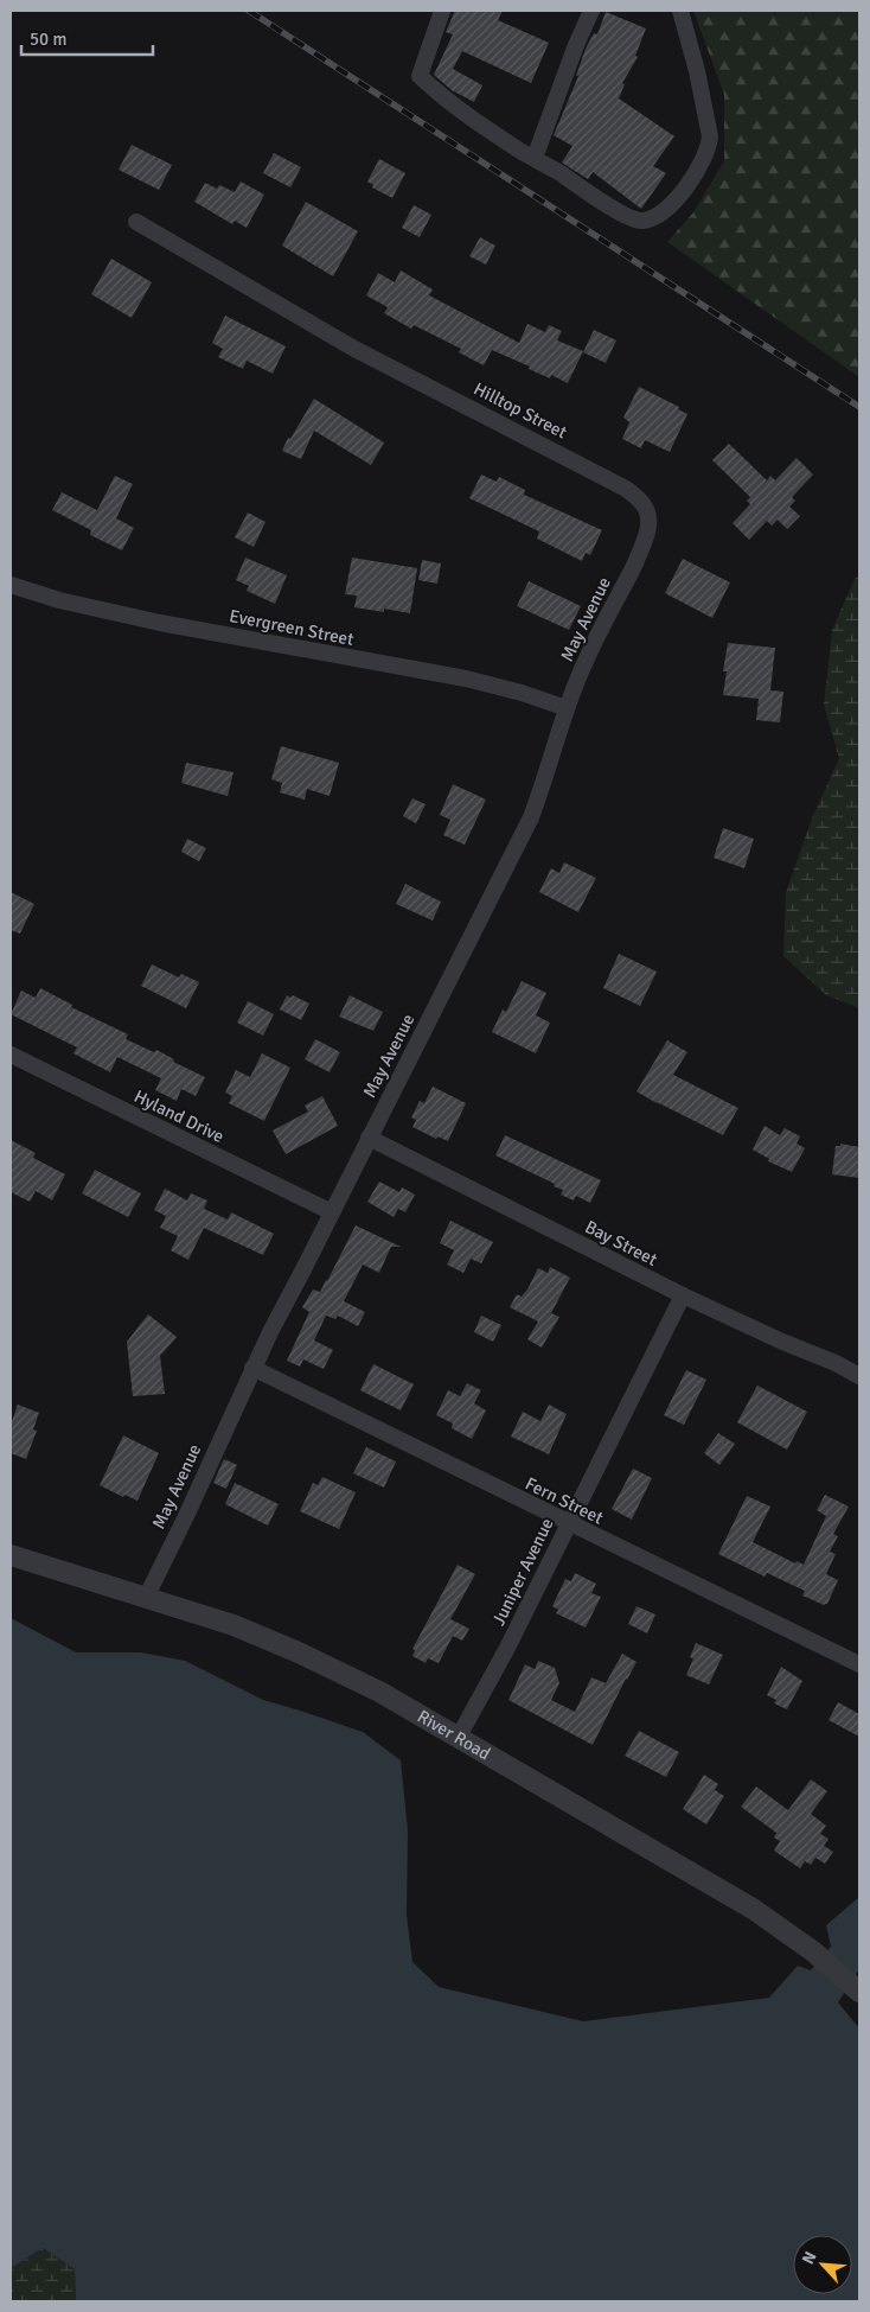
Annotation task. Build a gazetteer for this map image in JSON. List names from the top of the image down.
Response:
{
  "streets": {
    "street": [
      "Hilltop Street",
      "May Avenue",
      "Evergreen Street",
      "Hyland Drive",
      "Bay Street",
      "Fern Street",
      "Juniper Avenue",
      "River Road"
    ]
  },
  "crossings": [
    ["Hilltop Street", "May Avenue"],
    ["May Avenue", "Evergreen Street"],
    ["May Avenue", "Hyland Drive"],
    ["May Avenue", "Bay Street"],
    ["May Avenue", "Fern Street"],
    ["May Avenue", "River Road"],
    ["Bay Street", "Juniper Avenue"],
    ["Fern Street", "Juniper Avenue"],
    ["Juniper Avenue", "River Road"]
  ],
  "scale_bar": "50 m",
  "north": "top left"
}
